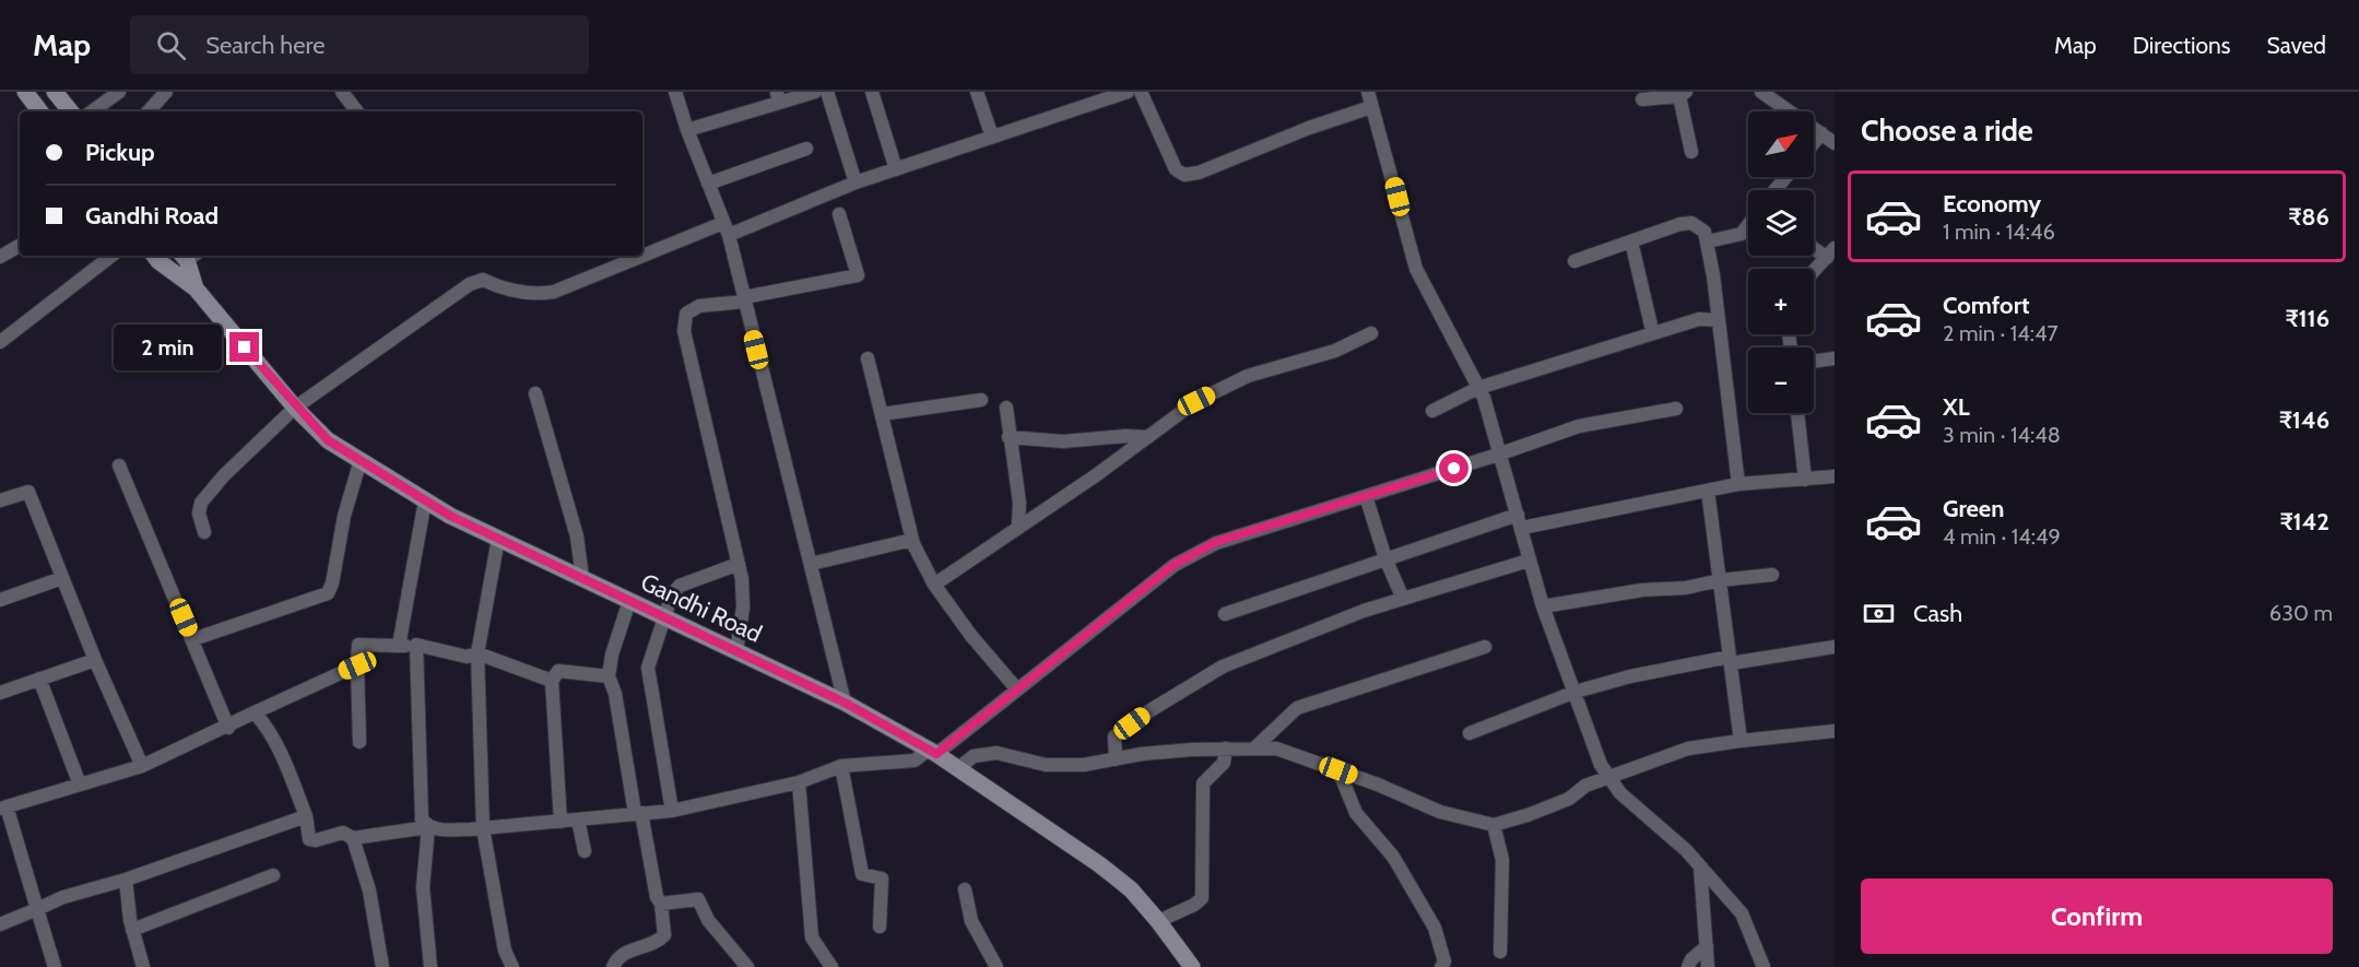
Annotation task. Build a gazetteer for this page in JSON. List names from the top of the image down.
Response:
{
  "streets": {
    "main road": ["Gandhi Road"]
  },
  "north": "top right",
  "page": {
    "header": "Map",
    "search": "Search here",
    "nav": ["Map", "Directions", "Saved"],
    "heading": "Choose a ride",
    "map_buttons": ["+", "−"],
    "banner": ["Pickup", "Gandhi Road"],
    "list": [
      {
        "name": "Economy",
        "note": "1 min · 14:46",
        "value": "₹86"
      },
      {
        "name": "Comfort",
        "note": "2 min · 14:47",
        "value": "₹116"
      },
      {
        "name": "XL",
        "note": "3 min · 14:48",
        "value": "₹146"
      },
      {
        "name": "Green",
        "note": "4 min · 14:49",
        "value": "₹142"
      }
    ],
    "bubble": "2 min",
    "pay": ["Cash", "630 m"],
    "buttons": "Confirm"
  }
}
